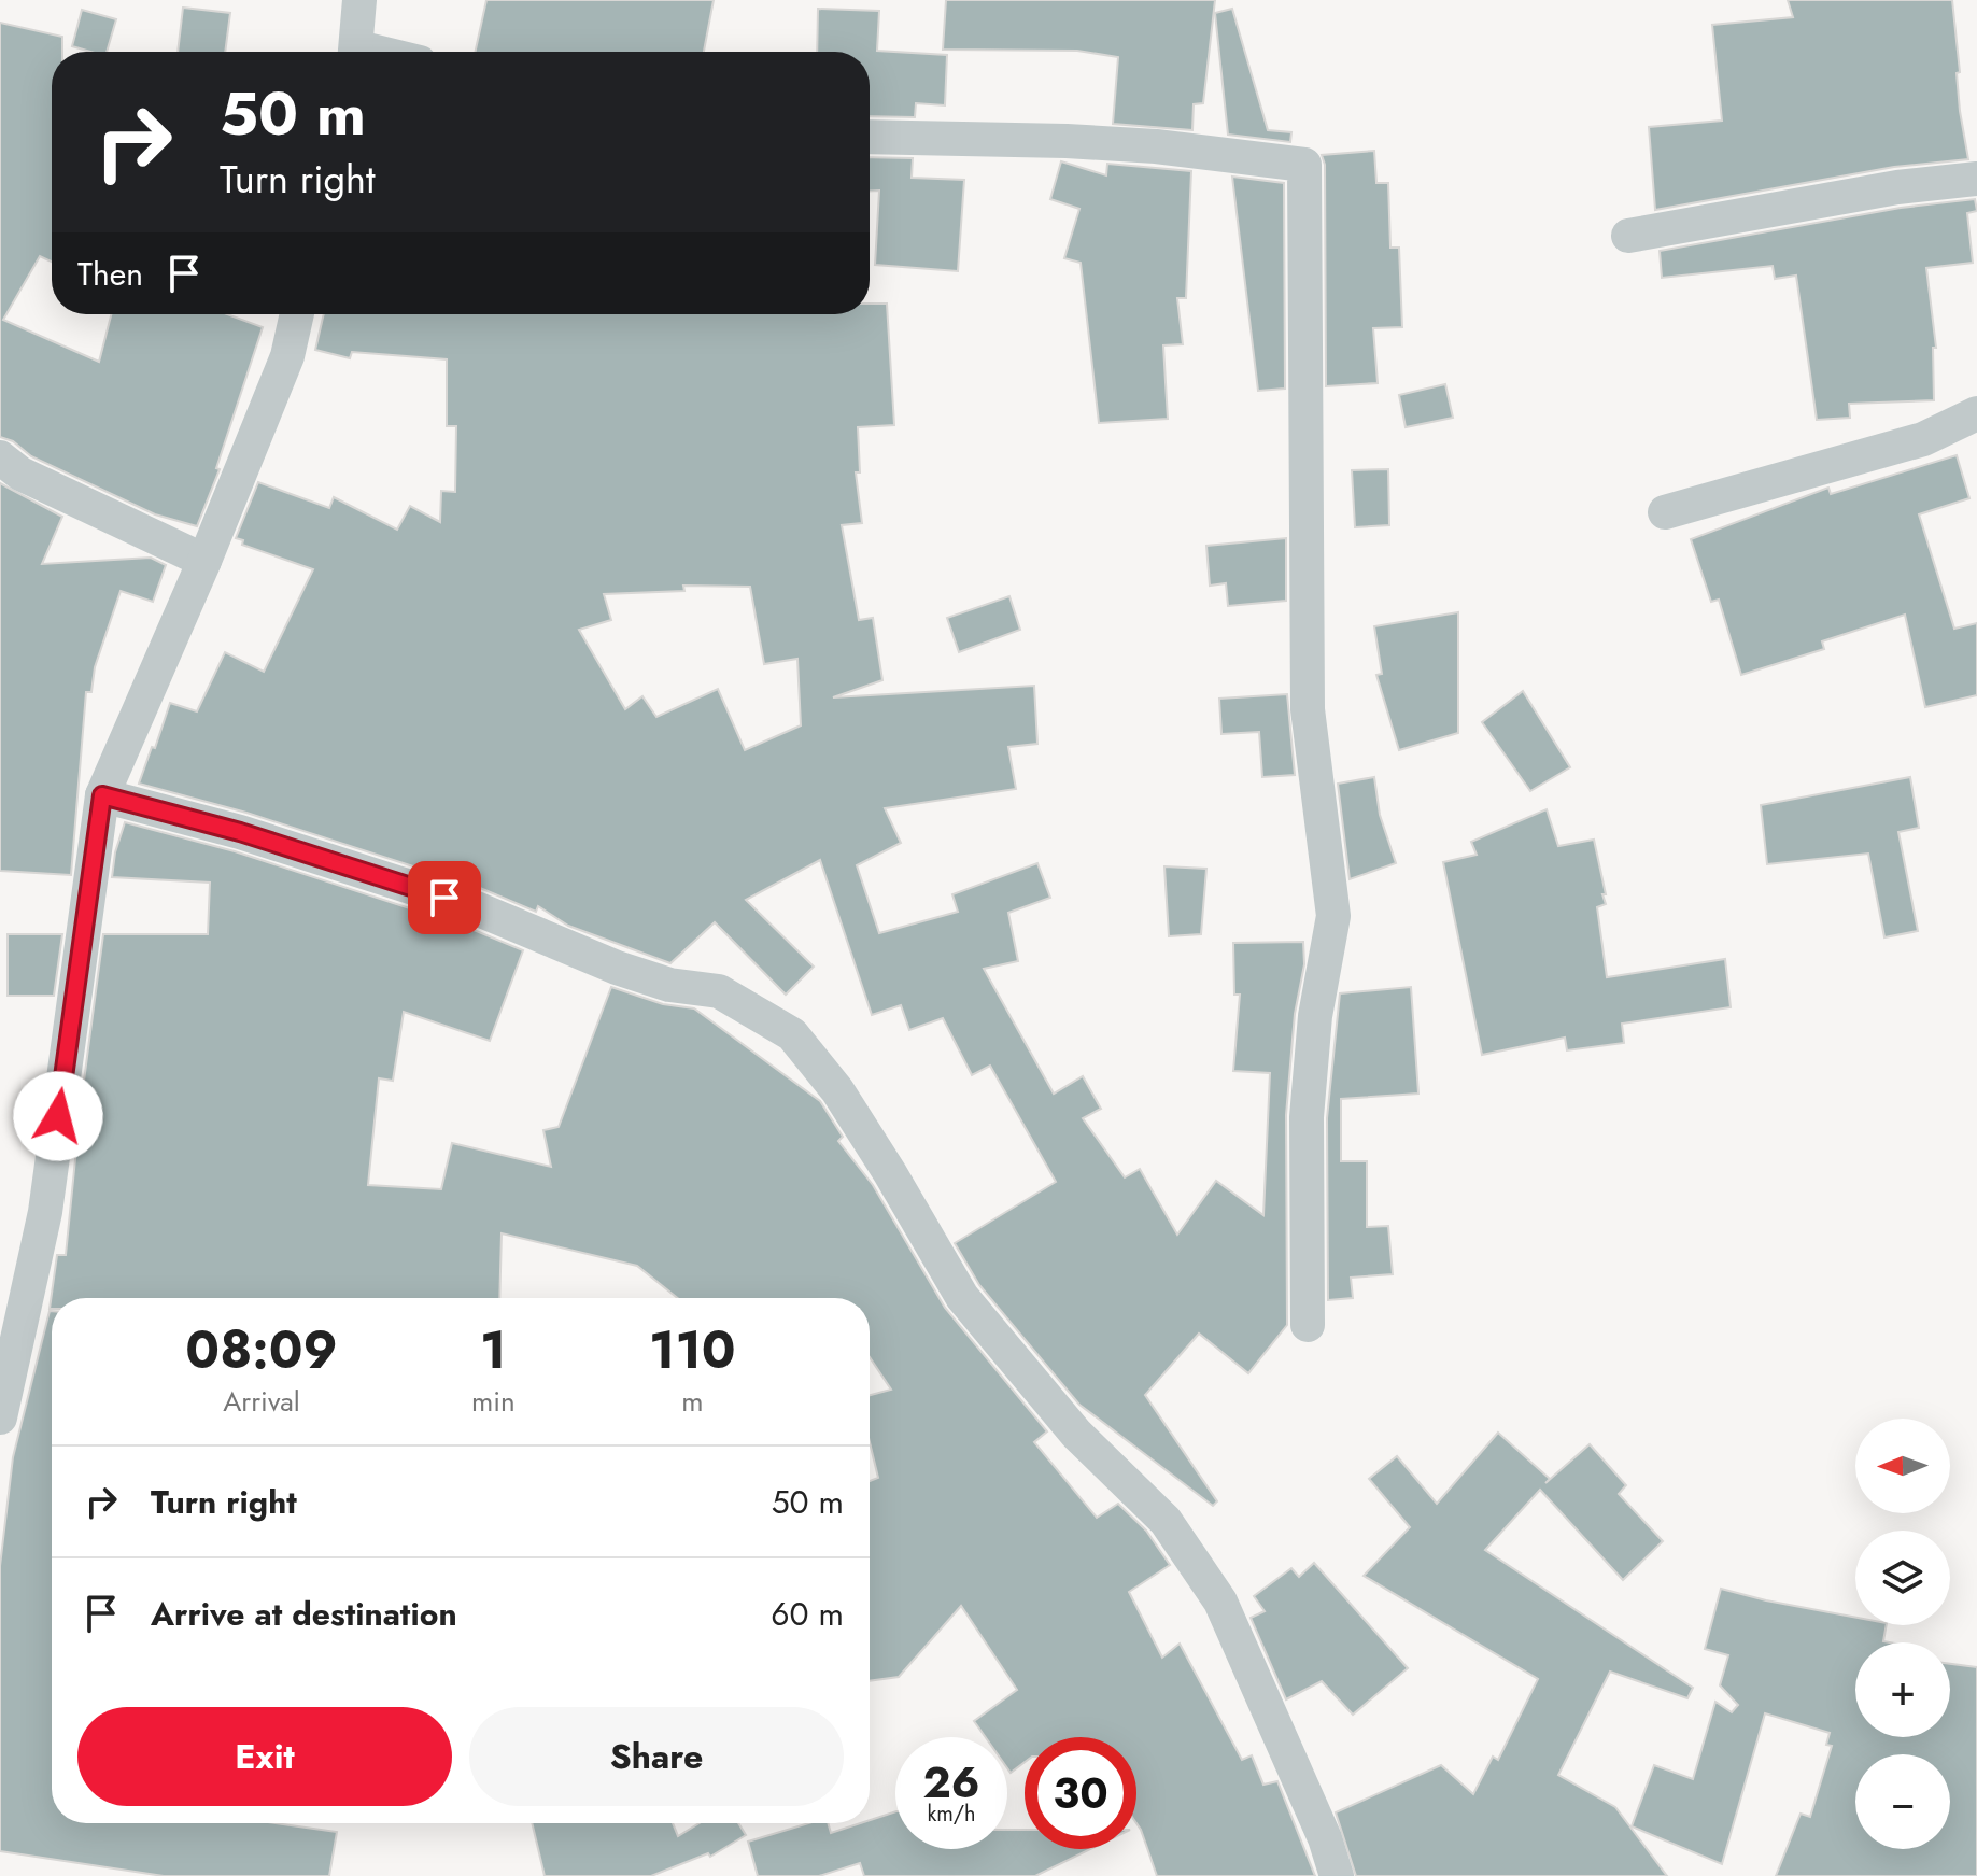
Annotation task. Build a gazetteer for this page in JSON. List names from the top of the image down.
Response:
{
  "north": "left",
  "page": {
    "turn": ["50 m", "Turn right"],
    "then": "Then",
    "eta": [
      "08:09",
      "Arrival",
      "1",
      "min",
      "110",
      "m"
    ],
    "map_buttons": ["+", "−"],
    "list": [
      {
        "name": "Turn right",
        "value": "50 m"
      },
      {
        "name": "Arrive at destination",
        "value": "60 m"
      }
    ],
    "buttons": ["Exit", "Share"],
    "speed": "26 km/h",
    "limit": "30"
  }
}
